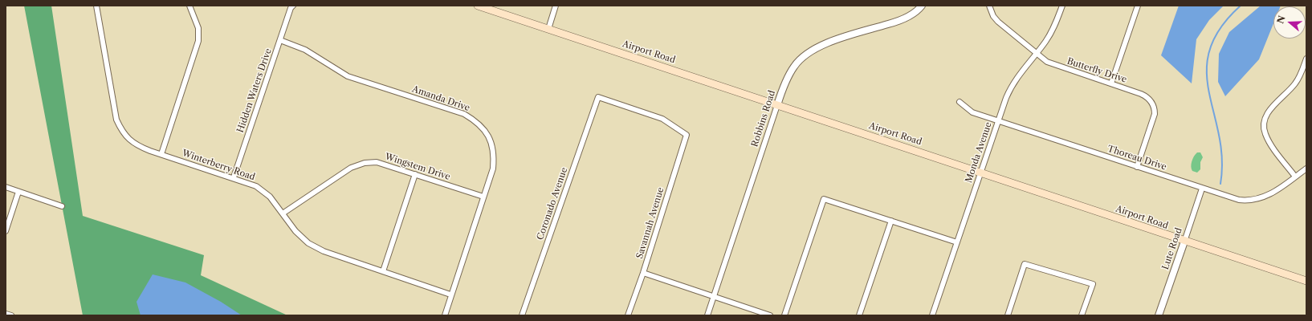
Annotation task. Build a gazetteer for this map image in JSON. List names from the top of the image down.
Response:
{
  "streets": {
    "main road": ["Airport Road"],
    "street": [
      "Butterfly Drive",
      "Hidden Waters Drive",
      "Amanda Drive",
      "Robbins Road",
      "Monda Avenue",
      "Thoreau Drive",
      "Winterberry Road",
      "Wingstem Drive",
      "Coronado Avenue",
      "Savannah Avenue",
      "Lute Road"
    ]
  },
  "crossings": [
    ["Airport Road", "Robbins Road"],
    ["Airport Road", "Monda Avenue"],
    ["Airport Road", "Lute Road"],
    ["Butterfly Drive", "Monda Avenue"],
    ["Butterfly Drive", "Thoreau Drive"],
    ["Hidden Waters Drive", "Amanda Drive"],
    ["Hidden Waters Drive", "Winterberry Road"],
    ["Amanda Drive", "Winterberry Road"],
    ["Amanda Drive", "Wingstem Drive"],
    ["Monda Avenue", "Thoreau Drive"],
    ["Thoreau Drive", "Lute Road"],
    ["Winterberry Road", "Wingstem Drive"],
    ["Coronado Avenue", "Savannah Avenue"]
  ],
  "north": "left"
}
